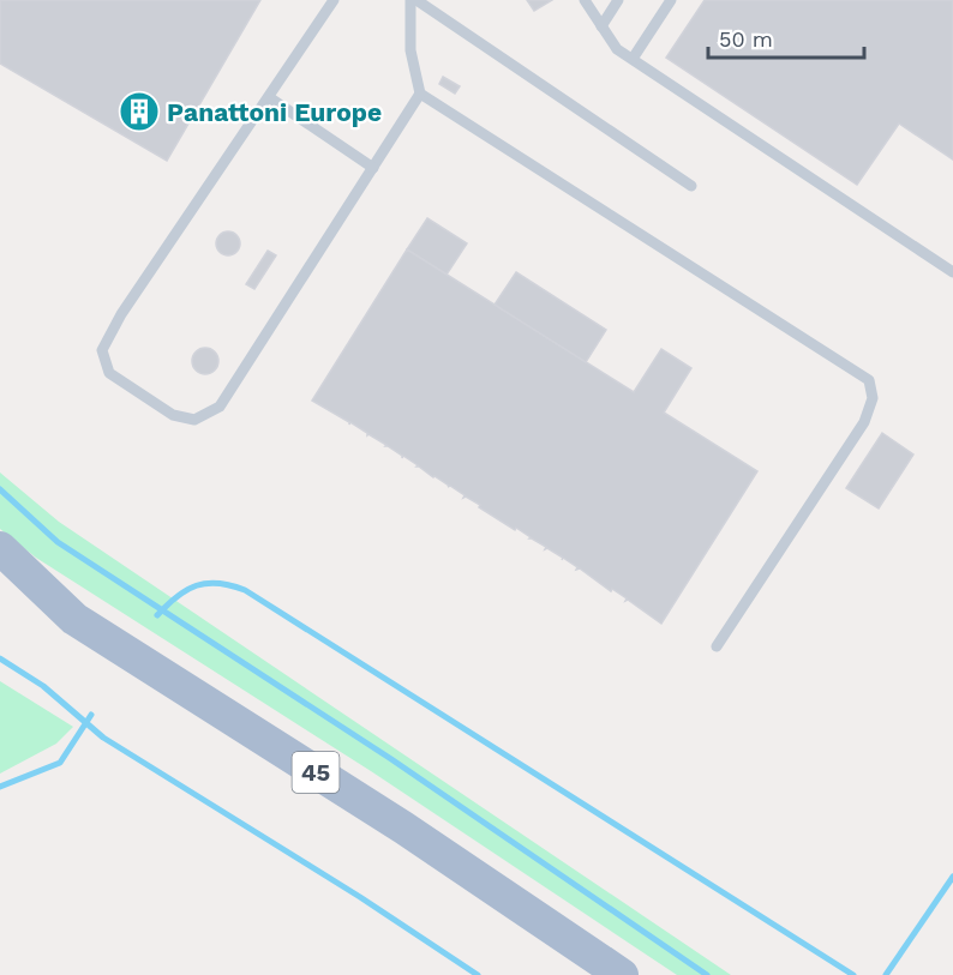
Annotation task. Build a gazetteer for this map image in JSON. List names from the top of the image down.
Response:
{
  "streets": {
    "main road": ["45"]
  },
  "places": {
    "building": ["Panattoni Europe"]
  },
  "scale_bar": "50 m"
}
